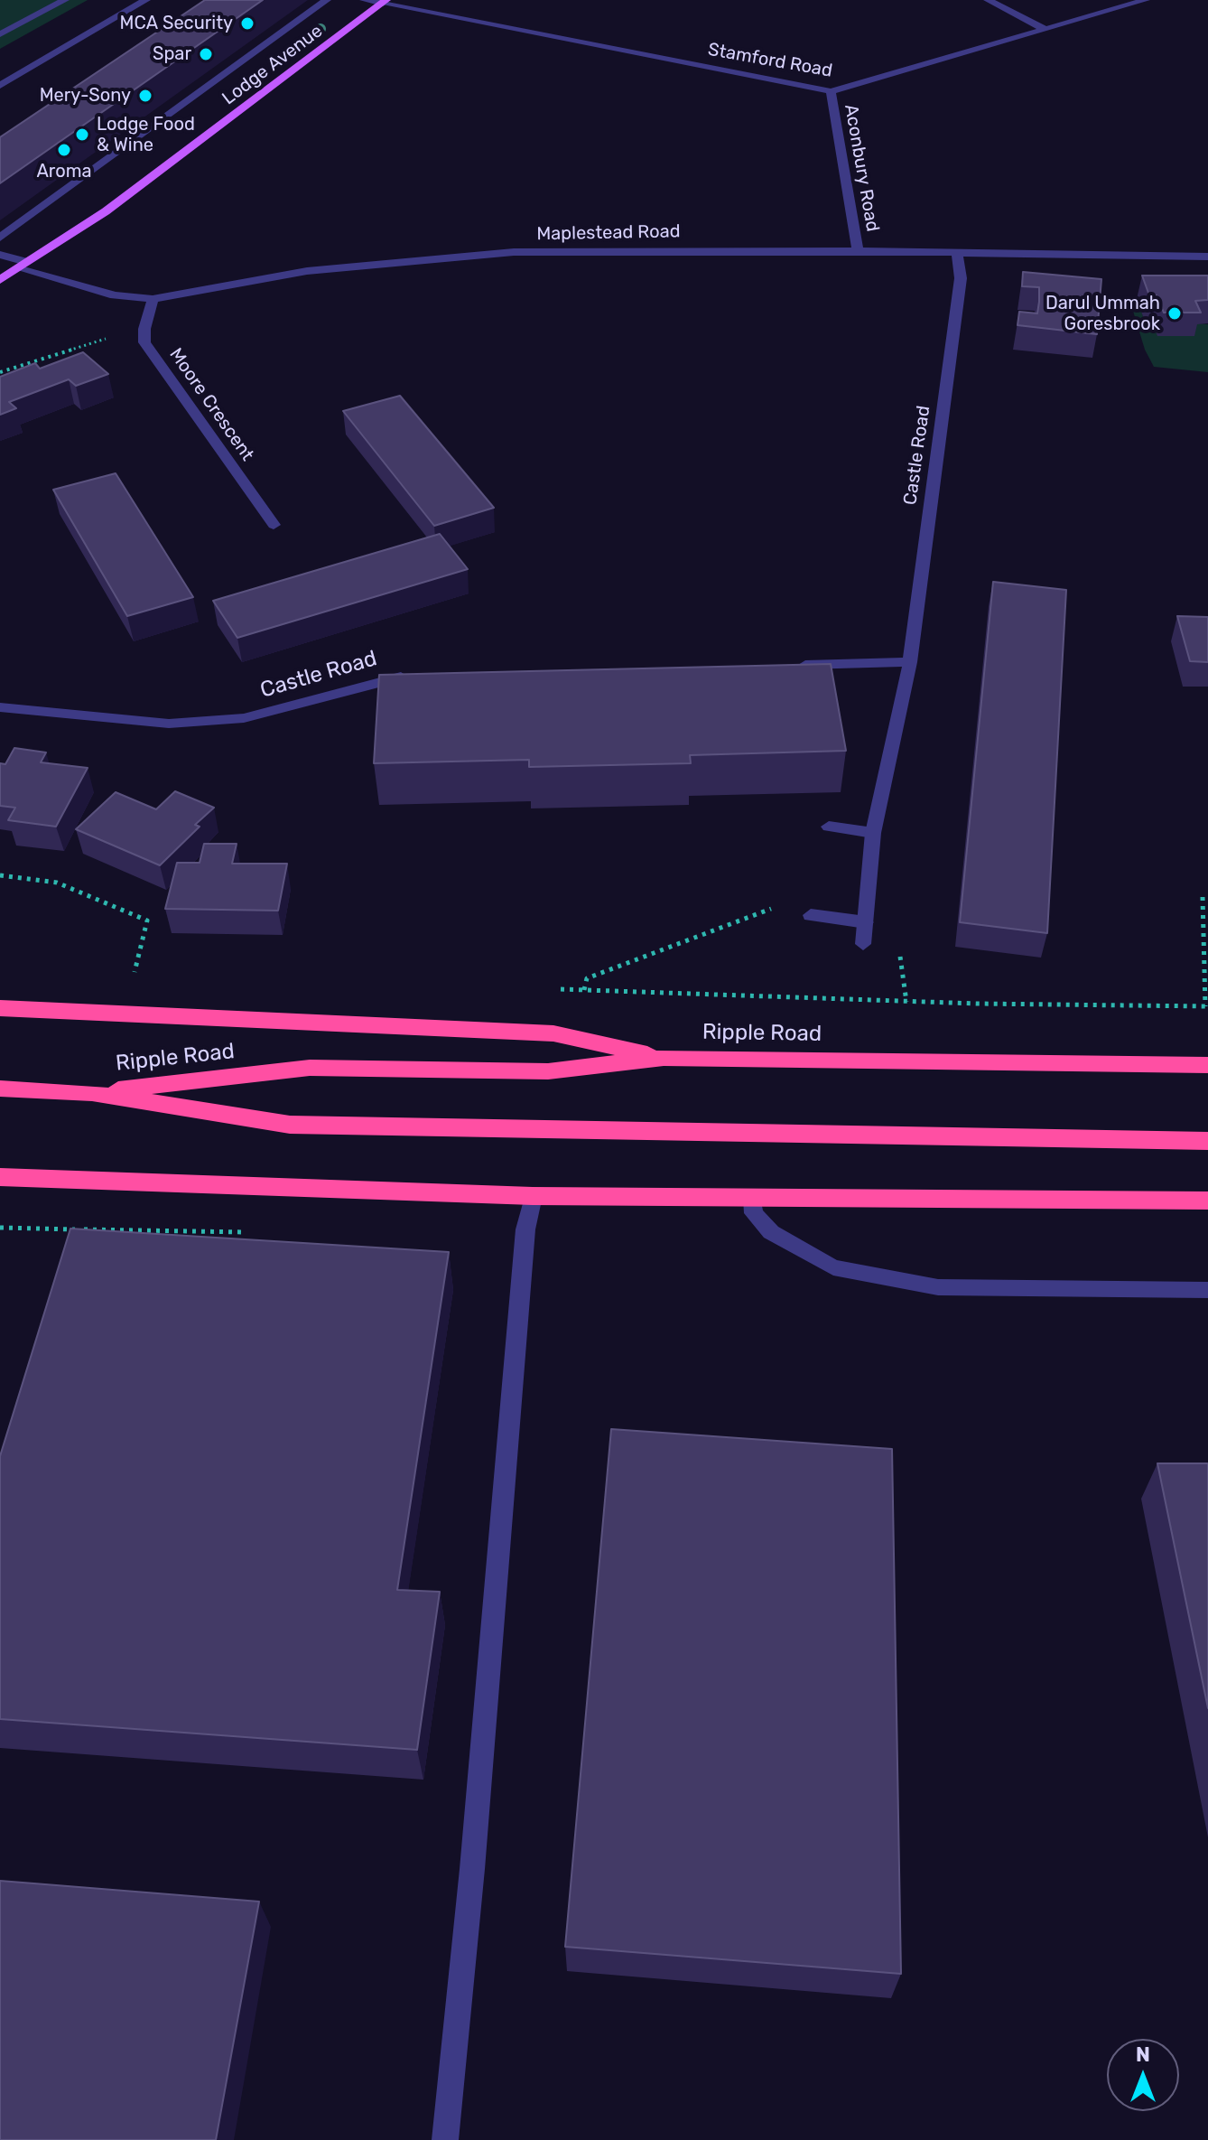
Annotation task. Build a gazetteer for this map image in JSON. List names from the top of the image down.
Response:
{
  "streets": {
    "highway": ["Ripple Road"],
    "main road": ["Lodge Avenue"],
    "street": [
      "Stamford Road",
      "Aconbury Road",
      "Maplestead Road",
      "Moore Crescent",
      "Castle Road"
    ]
  },
  "crossings": [
    ["Stamford Road", "Lodge Avenue"],
    ["Stamford Road", "Aconbury Road"],
    ["Lodge Avenue", "Maplestead Road"],
    ["Aconbury Road", "Maplestead Road"],
    ["Maplestead Road", "Moore Crescent"],
    ["Maplestead Road", "Castle Road"]
  ],
  "places": [
    "MCA Security",
    "Spar",
    "Mery-Sony",
    "Lodge Food & Wine",
    "Aroma",
    "Darul Ummah Goresbrook"
  ],
  "north": "top"
}
